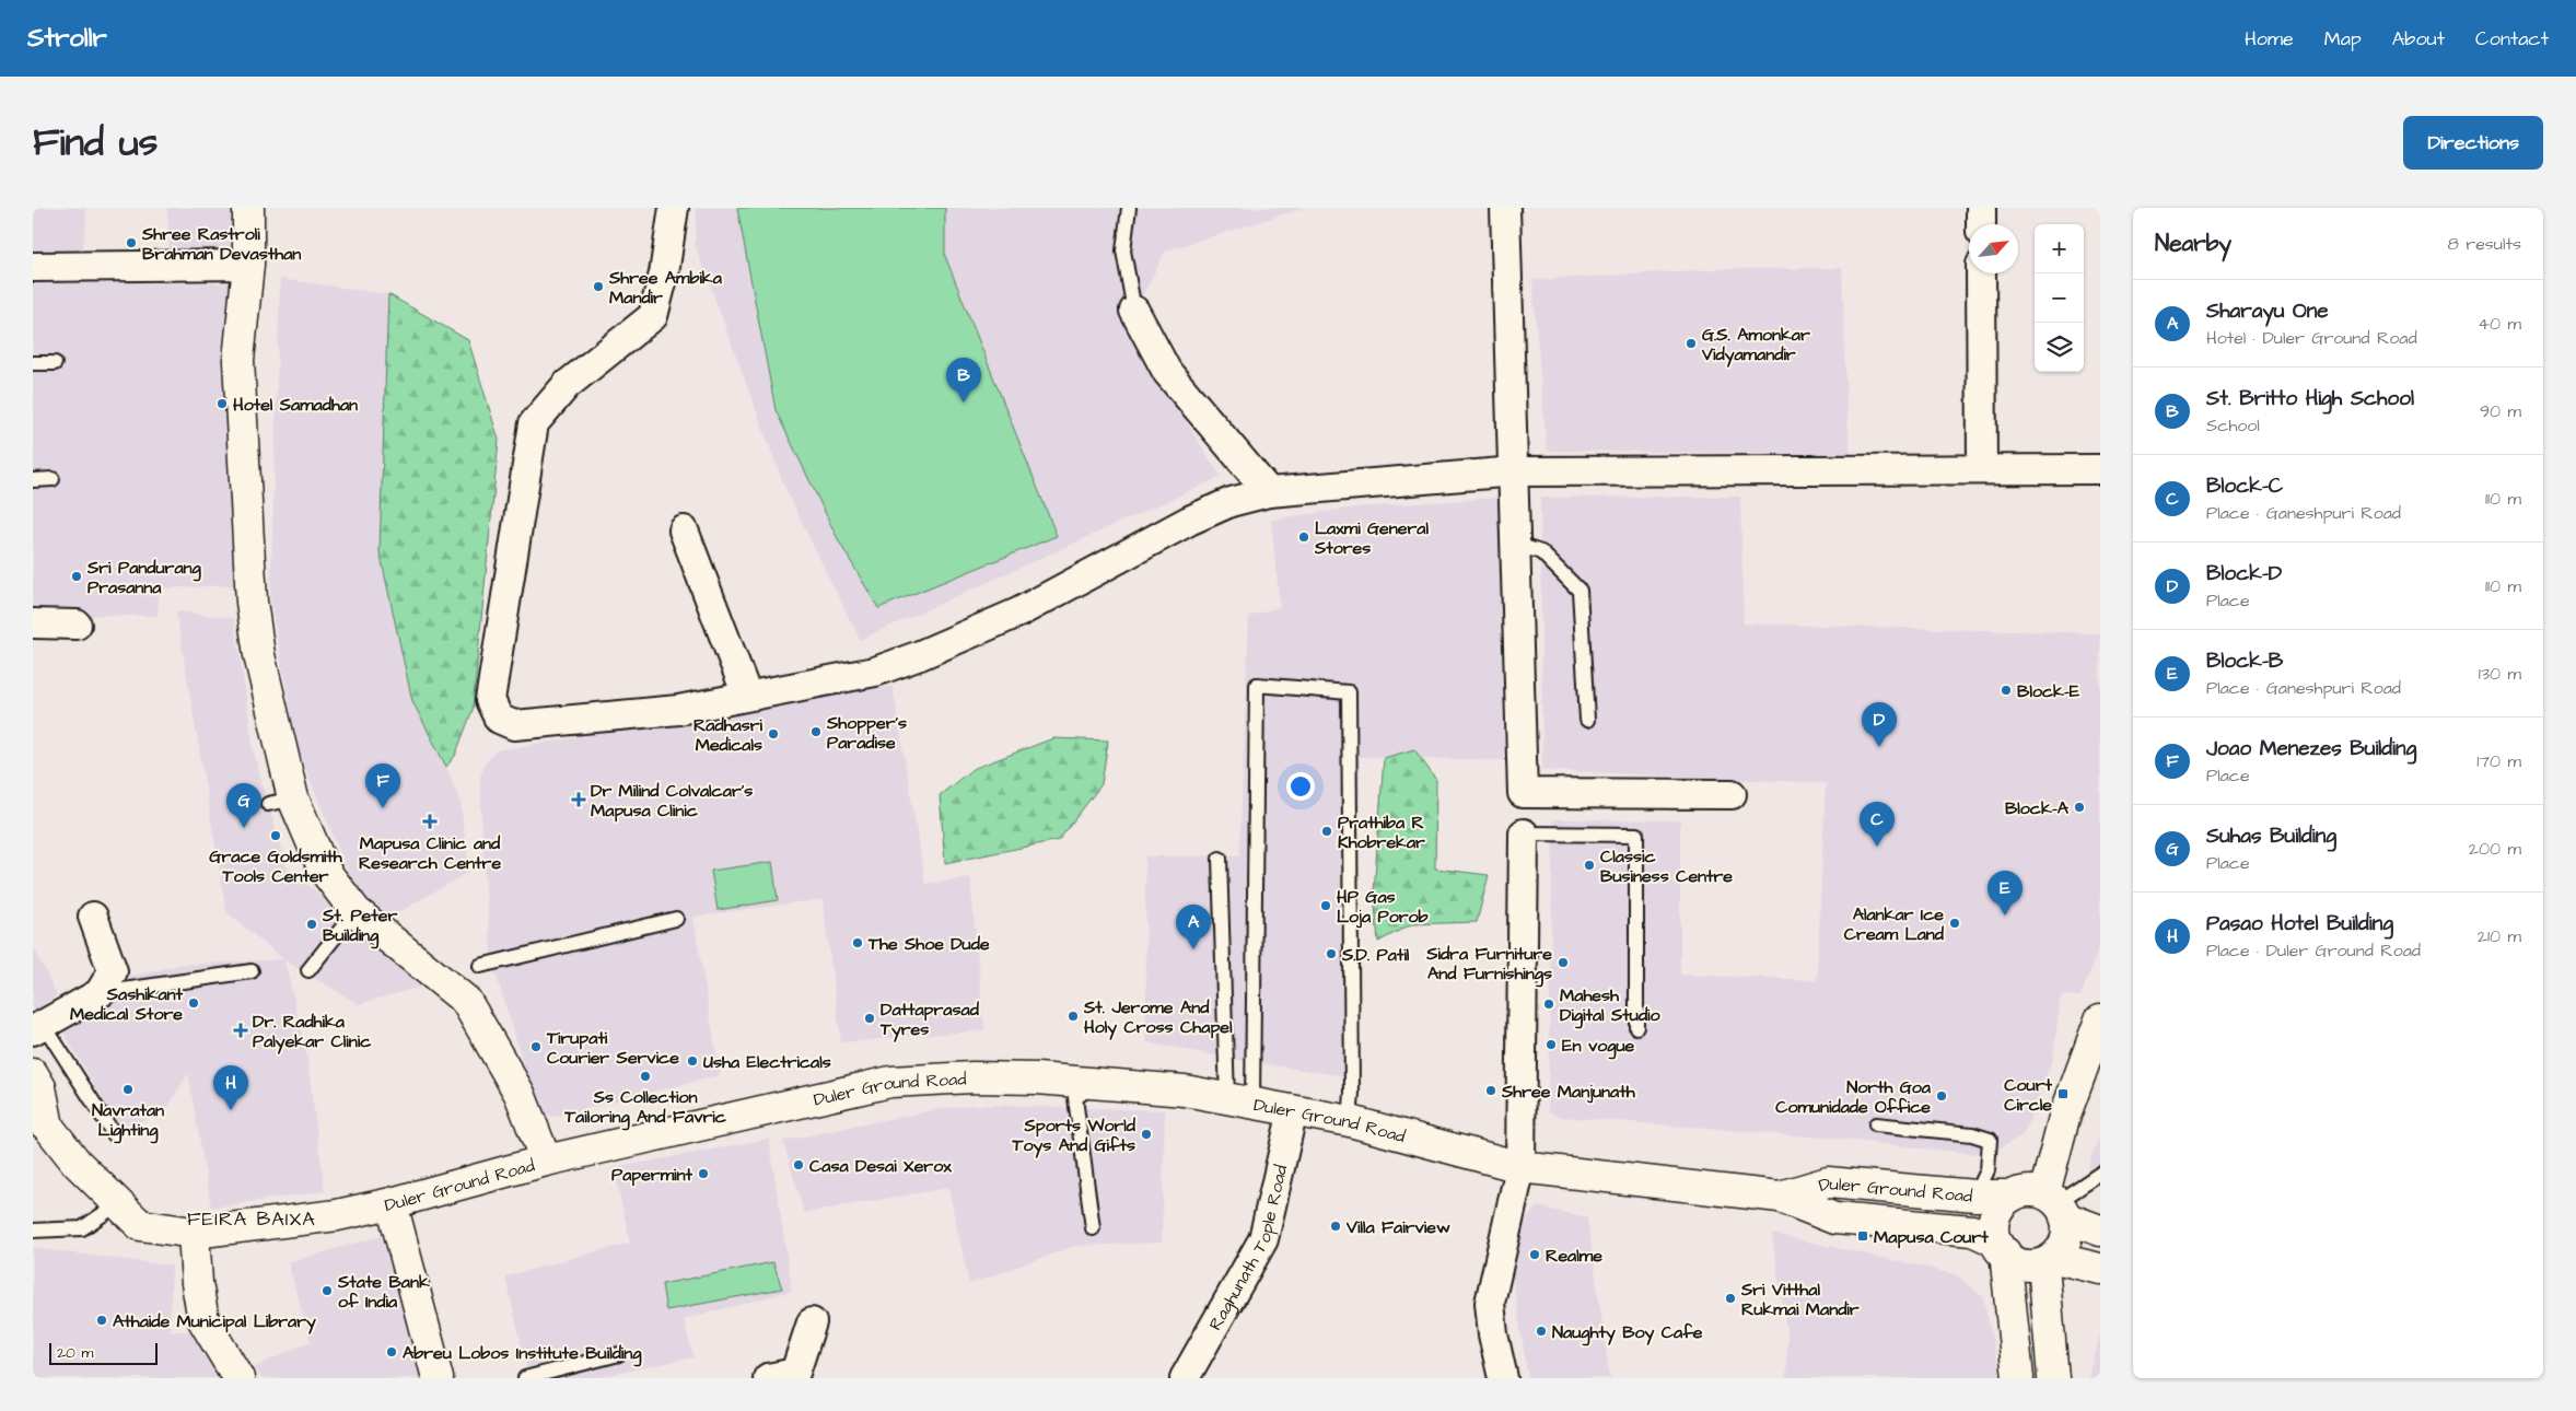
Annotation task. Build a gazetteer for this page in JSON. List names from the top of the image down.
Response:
{
  "streets": {
    "main road": ["Duler Ground Road"],
    "street": ["Raghunath Tople Road"]
  },
  "crossings": [
    ["Duler Ground Road", "Raghunath Tople Road"]
  ],
  "districts": ["FEIRA BAIXA"],
  "places": {
    "other": [
      "Shree Rastroli Brahman Devasthan",
      "Shree Ambika Mandir",
      "G.S. Amonkar Vidyamandir",
      "Hotel Samadhan",
      "Laxmi General Stores",
      "Sri Pandurang Prasanna",
      "Block-E",
      "Shopper’s Paradise",
      "Radhasri Medicals",
      "Block-A",
      "Prathiba R Khobrekar",
      "Grace Goldsmith Tools Center",
      "Classic Business Centre",
      "HP Gas Loja Porob",
      "Alankar Ice Cream Land",
      "St. Peter Building",
      "The Shoe Dude",
      "S.D. Patil",
      "Sidra Furniture And Furnishings",
      "Sashikant Medical Store",
      "Mahesh Digital Studio",
      "St. Jerome And Holy Cross Chapel",
      "Dattaprasad Tyres",
      "En vogue",
      "Tirupati Courier Service",
      "Usha Electricals",
      "Ss Collection Tailoring And Favric",
      "Navratan Lighting",
      "Shree Manjunath",
      "North Goa Comunidade Office",
      "Sports World Toys And Gifts",
      "Casa Desai Xerox",
      "Papermint",
      "Villa Fairview",
      "Realme",
      "State Bank of India",
      "Sri Vitthal Rukmai Mandir",
      "Athaide Municipal Library",
      "Naughty Boy Cafe",
      "Abreu Lobos Institute Building"
    ],
    "health": ["Dr Milind Colvalcar’s Mapusa Clinic", "Mapusa Clinic and Research Centre", "Dr. Radhika Palyekar Clinic"],
    "transit": ["Court Circle", "Mapusa Court"]
  },
  "scale_bar": "20 m",
  "north": "top right",
  "page": {
    "header": "Strollr",
    "nav": [
      "Home",
      "Map",
      "About",
      "Contact"
    ],
    "title": "Find us",
    "buttons": "Directions",
    "heading": ["Nearby", "8 results"],
    "map_buttons": ["+", "−"],
    "list": [
      {
        "mark": "A",
        "name": "Sharayu One",
        "note": "Hotel · Duler Ground Road",
        "value": "40 m"
      },
      {
        "mark": "B",
        "name": "St. Britto High School",
        "note": "School",
        "value": "90 m"
      },
      {
        "mark": "C",
        "name": "Block-C",
        "note": "Place · Ganeshpuri Road",
        "value": "110 m"
      },
      {
        "mark": "D",
        "name": "Block-D",
        "note": "Place",
        "value": "110 m"
      },
      {
        "mark": "E",
        "name": "Block-B",
        "note": "Place · Ganeshpuri Road",
        "value": "130 m"
      },
      {
        "mark": "F",
        "name": "Joao Menezes Building",
        "note": "Place",
        "value": "170 m"
      },
      {
        "mark": "G",
        "name": "Suhas Building",
        "note": "Place",
        "value": "200 m"
      },
      {
        "mark": "H",
        "name": "Pasao Hotel Building",
        "note": "Place · Duler Ground Road",
        "value": "210 m"
      }
    ],
    "pins": [
      "B",
      "D",
      "F",
      "G",
      "C",
      "E",
      "A",
      "H"
    ],
    "scale": "20 m"
  }
}
